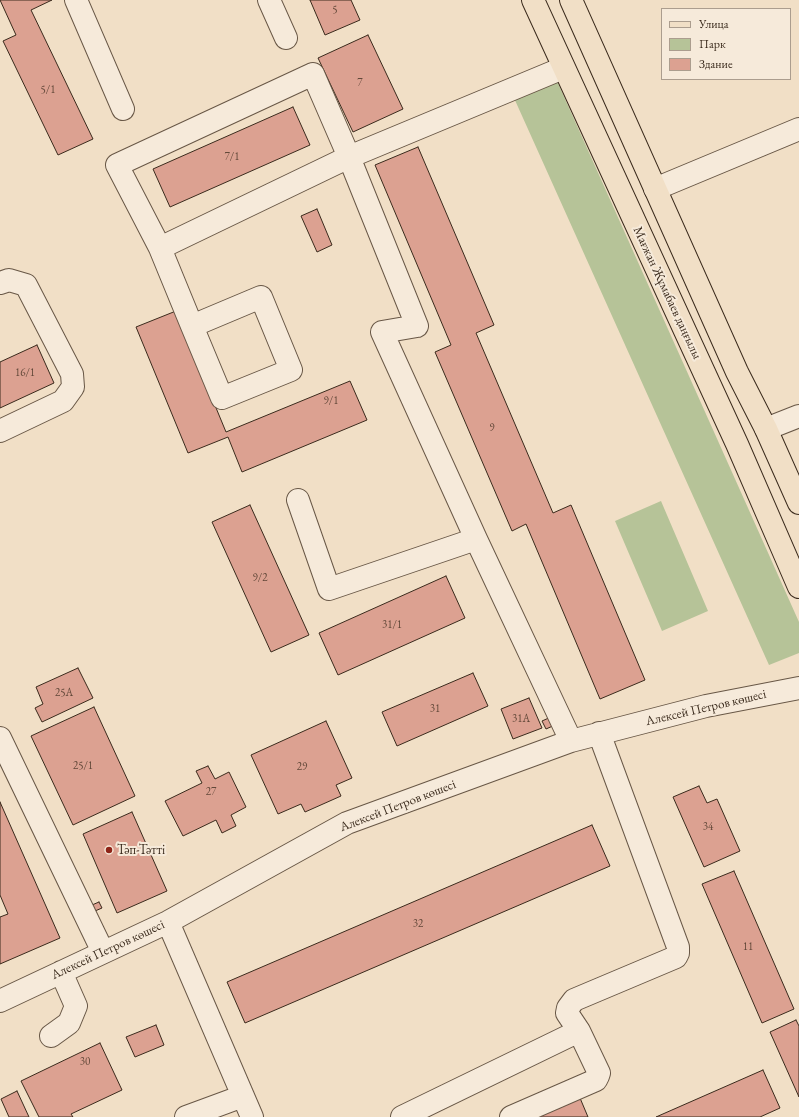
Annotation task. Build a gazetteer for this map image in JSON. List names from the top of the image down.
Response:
{
  "streets": {
    "main road": ["Мағжан Жұмабаев даңғылы"],
    "street": ["Алексей Петров көшесі"]
  },
  "places": ["Тәп-Тәтті"],
  "house_numbers": [
    "5",
    "7",
    "5/1",
    "7/1",
    "16/1",
    "9/1",
    "9",
    "9/2",
    "31/1",
    "25А",
    "31",
    "31А",
    "25/1",
    "29",
    "27",
    "34",
    "32",
    "11",
    "30"
  ],
  "legend": ["Улица", "Парк", "Здание"]
}
